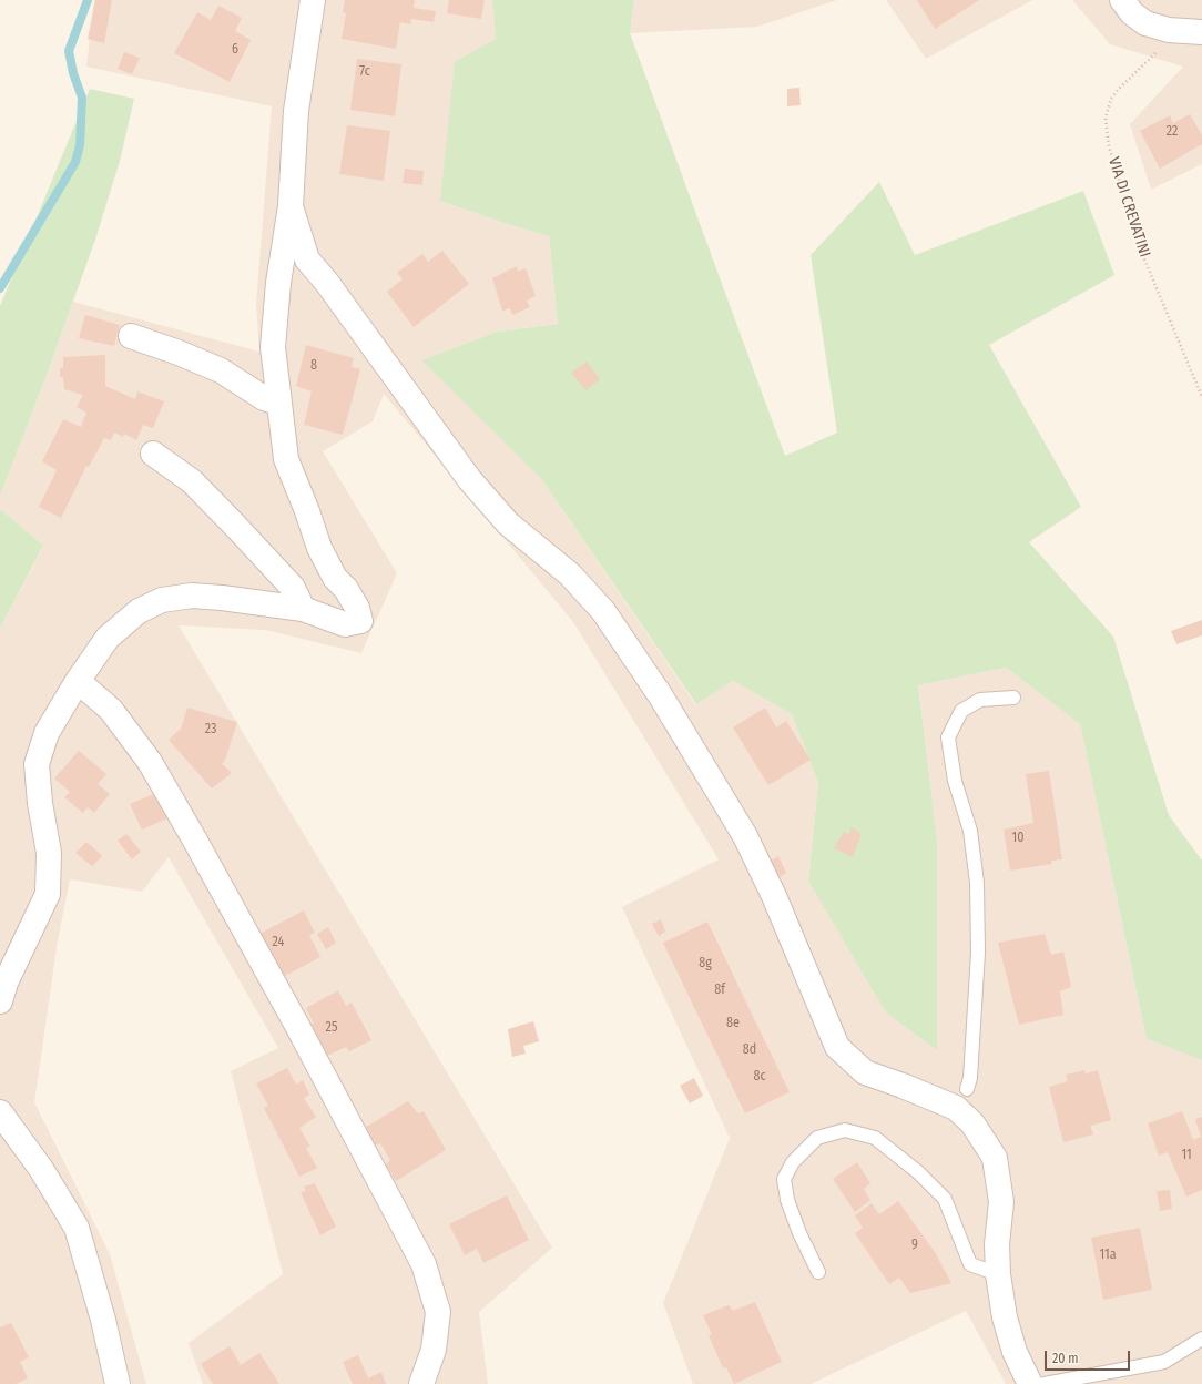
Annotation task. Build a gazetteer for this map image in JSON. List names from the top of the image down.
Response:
{
  "streets": {
    "path": ["VIA DI CREVATINI"]
  },
  "house_numbers": [
    "6",
    "7c",
    "22",
    "8",
    "23",
    "10",
    "24",
    "8g",
    "8f",
    "8e",
    "25",
    "8d",
    "8c",
    "11",
    "9",
    "11a"
  ],
  "scale_bar": "20 m"
}
